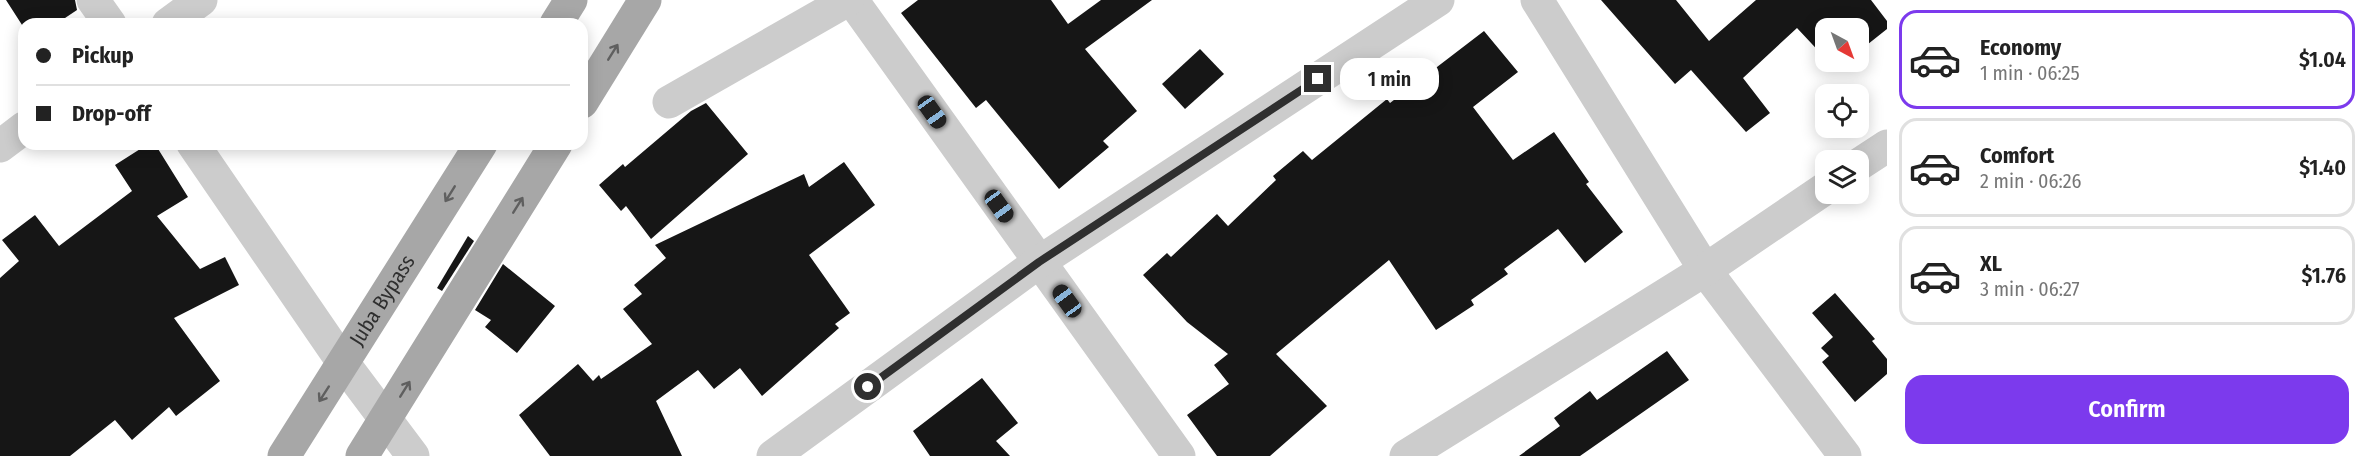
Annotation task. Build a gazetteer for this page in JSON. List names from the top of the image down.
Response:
{
  "streets": {
    "main road": ["Juba Bypass"]
  },
  "north": "bottom right",
  "page": {
    "list": [
      {
        "name": "Economy",
        "note": "1 min · 06:25",
        "value": "$1.04"
      },
      {
        "name": "Comfort",
        "note": "2 min · 06:26",
        "value": "$1.40"
      },
      {
        "name": "XL",
        "note": "3 min · 06:27",
        "value": "$1.76"
      }
    ],
    "banner": ["Pickup", "Drop-off"],
    "bubble": "1 min",
    "buttons": "Confirm"
  }
}
